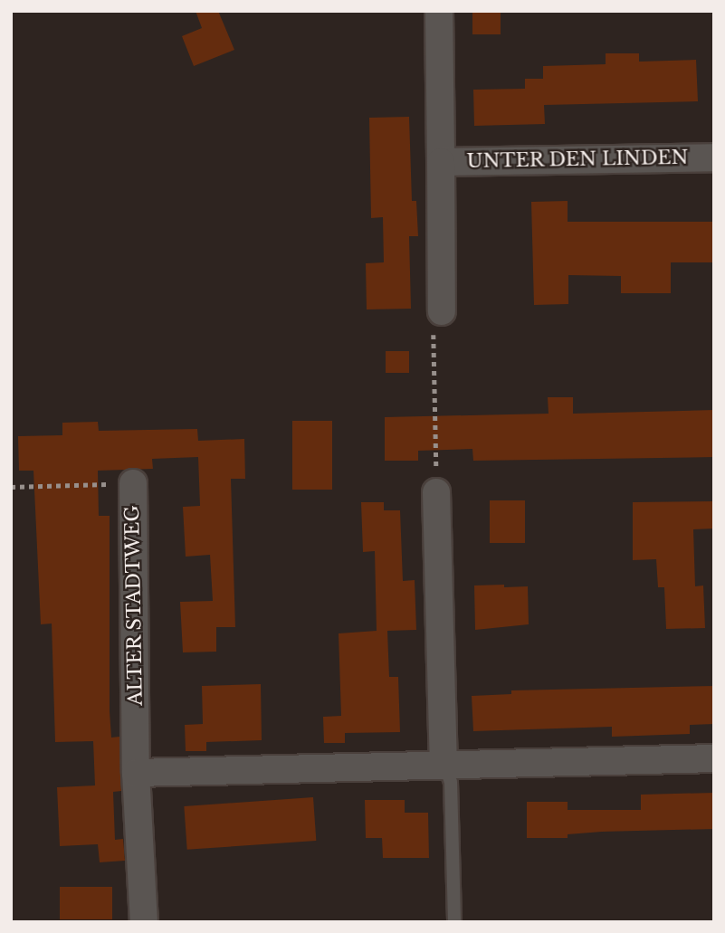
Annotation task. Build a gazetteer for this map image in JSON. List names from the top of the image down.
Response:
{
  "streets": {
    "street": ["UNTER DEN LINDEN", "ALTER STADTWEG"]
  }
}
